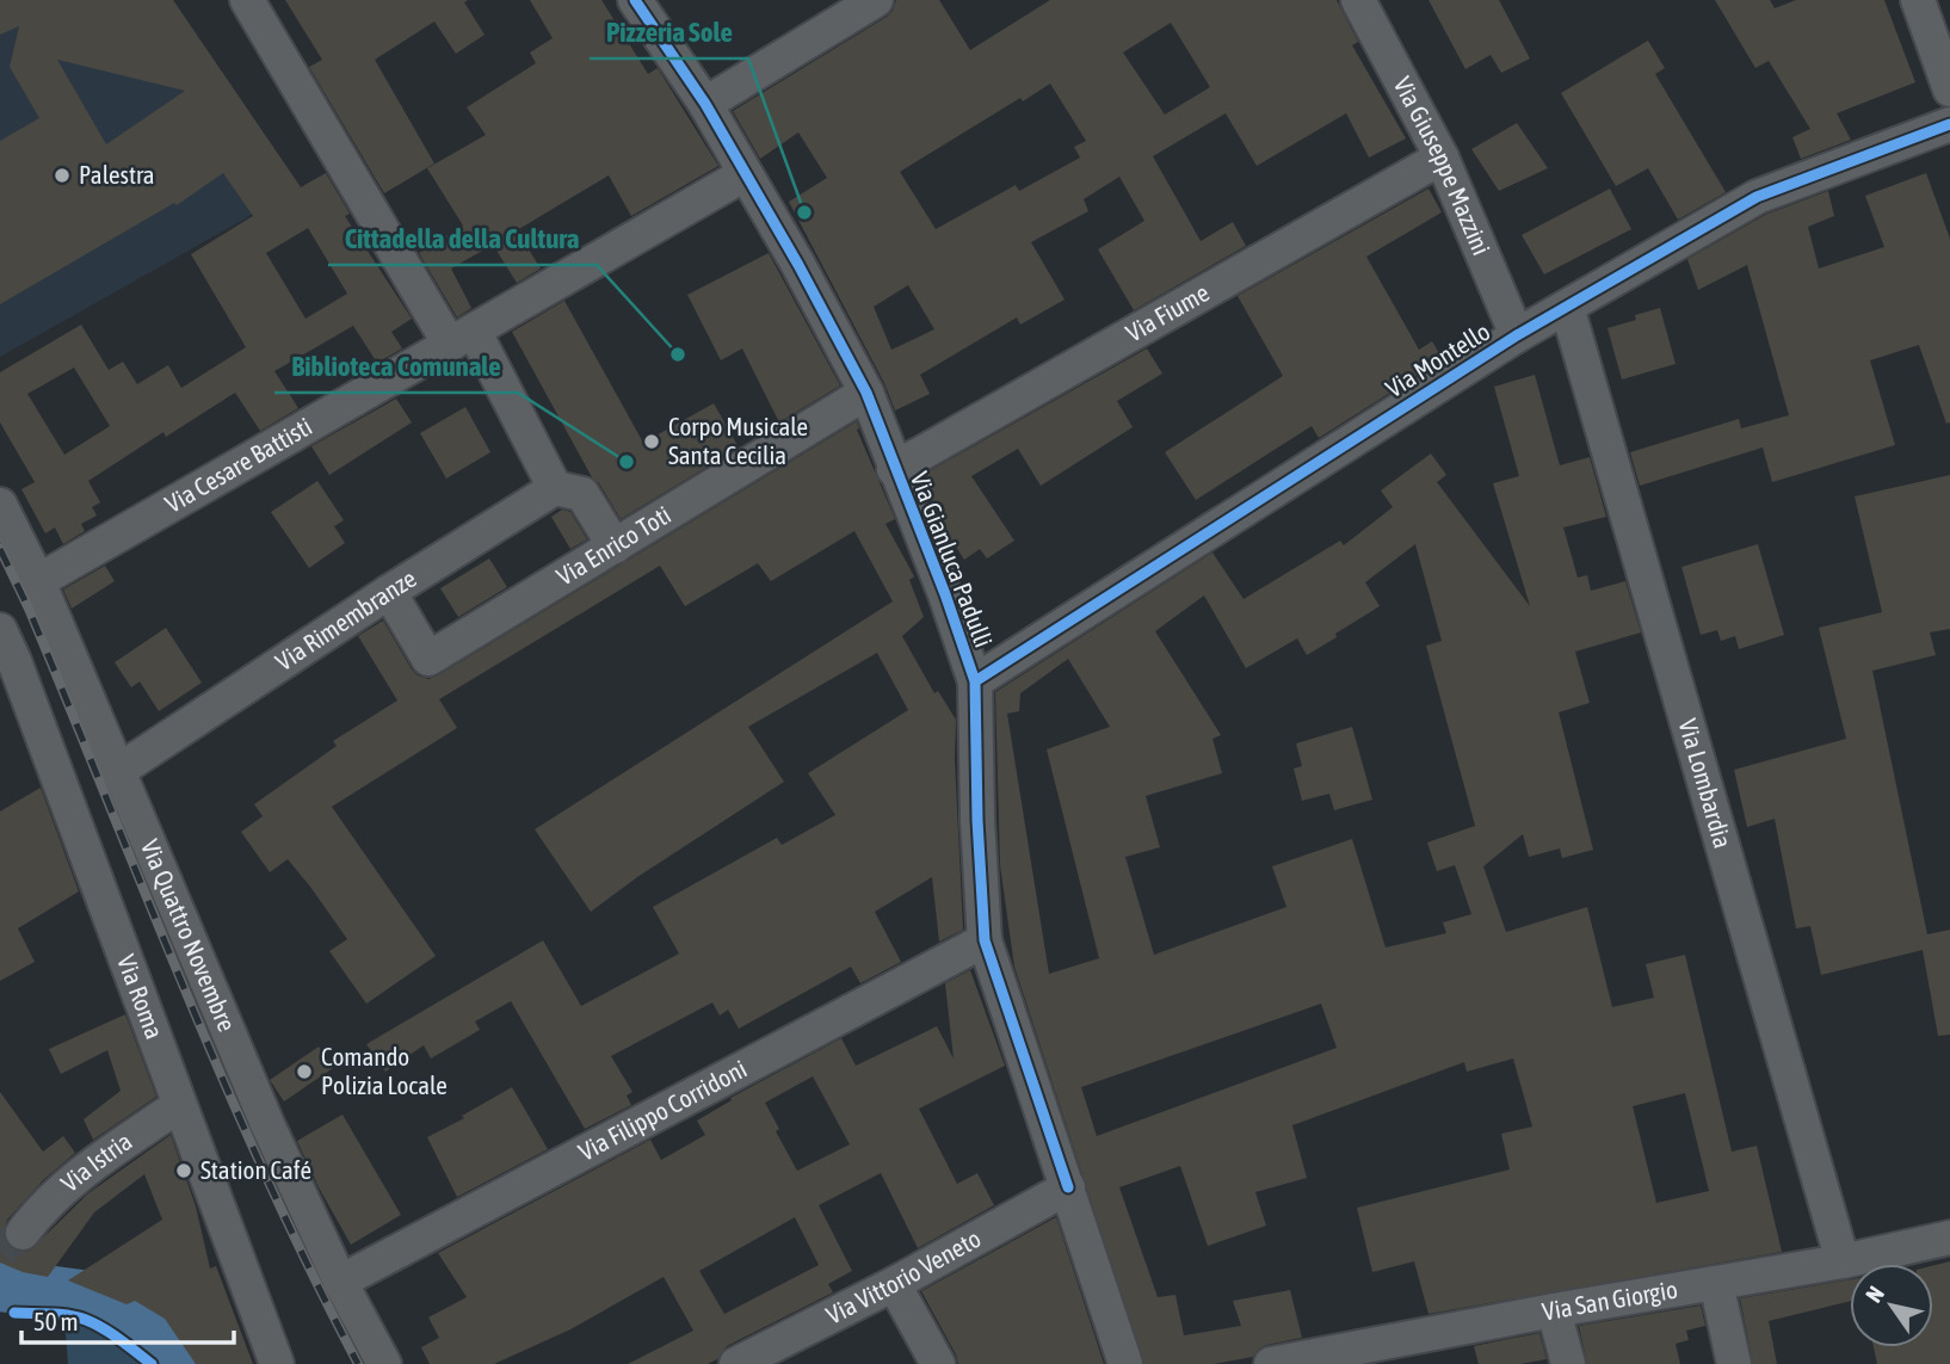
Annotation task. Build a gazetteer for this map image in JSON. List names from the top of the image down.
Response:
{
  "streets": {
    "street": [
      "Via Giuseppe Mazzini",
      "Via Fiume",
      "Via Montello",
      "Via Cesare Battisti",
      "Via Enrico Toti",
      "Via Gianluca Padulli",
      "Via Rimembranze",
      "Via Lombardia",
      "Via Quattro Novembre",
      "Via Roma",
      "Via Filippo Corridoni",
      "Via Istria",
      "Via Vittorio Veneto",
      "Via San Giorgio"
    ]
  },
  "crossings": [
    ["Via Giuseppe Mazzini", "Via Fiume"],
    ["Via Giuseppe Mazzini", "Via Montello"],
    ["Via Fiume", "Via Gianluca Padulli"],
    ["Via Montello", "Via Gianluca Padulli"],
    ["Via Montello", "Via Lombardia"],
    ["Via Cesare Battisti", "Via Gianluca Padulli"],
    ["Via Cesare Battisti", "Via Quattro Novembre"],
    ["Via Enrico Toti", "Via Gianluca Padulli"],
    ["Via Enrico Toti", "Via Rimembranze"],
    ["Via Gianluca Padulli", "Via Filippo Corridoni"],
    ["Via Gianluca Padulli", "Via Vittorio Veneto"],
    ["Via Rimembranze", "Via Quattro Novembre"],
    ["Via Lombardia", "Via San Giorgio"],
    ["Via Quattro Novembre", "Via Filippo Corridoni"],
    ["Via Roma", "Via Istria"]
  ],
  "places": [
    "Palestra",
    "Pizzeria Sole",
    "Cittadella della Cultura",
    "Corpo Musicale Santa Cecilia",
    "Biblioteca Comunale",
    "Comando Polizia Locale",
    "Station Café"
  ],
  "scale_bar": "50 m",
  "north": "top left"
}
